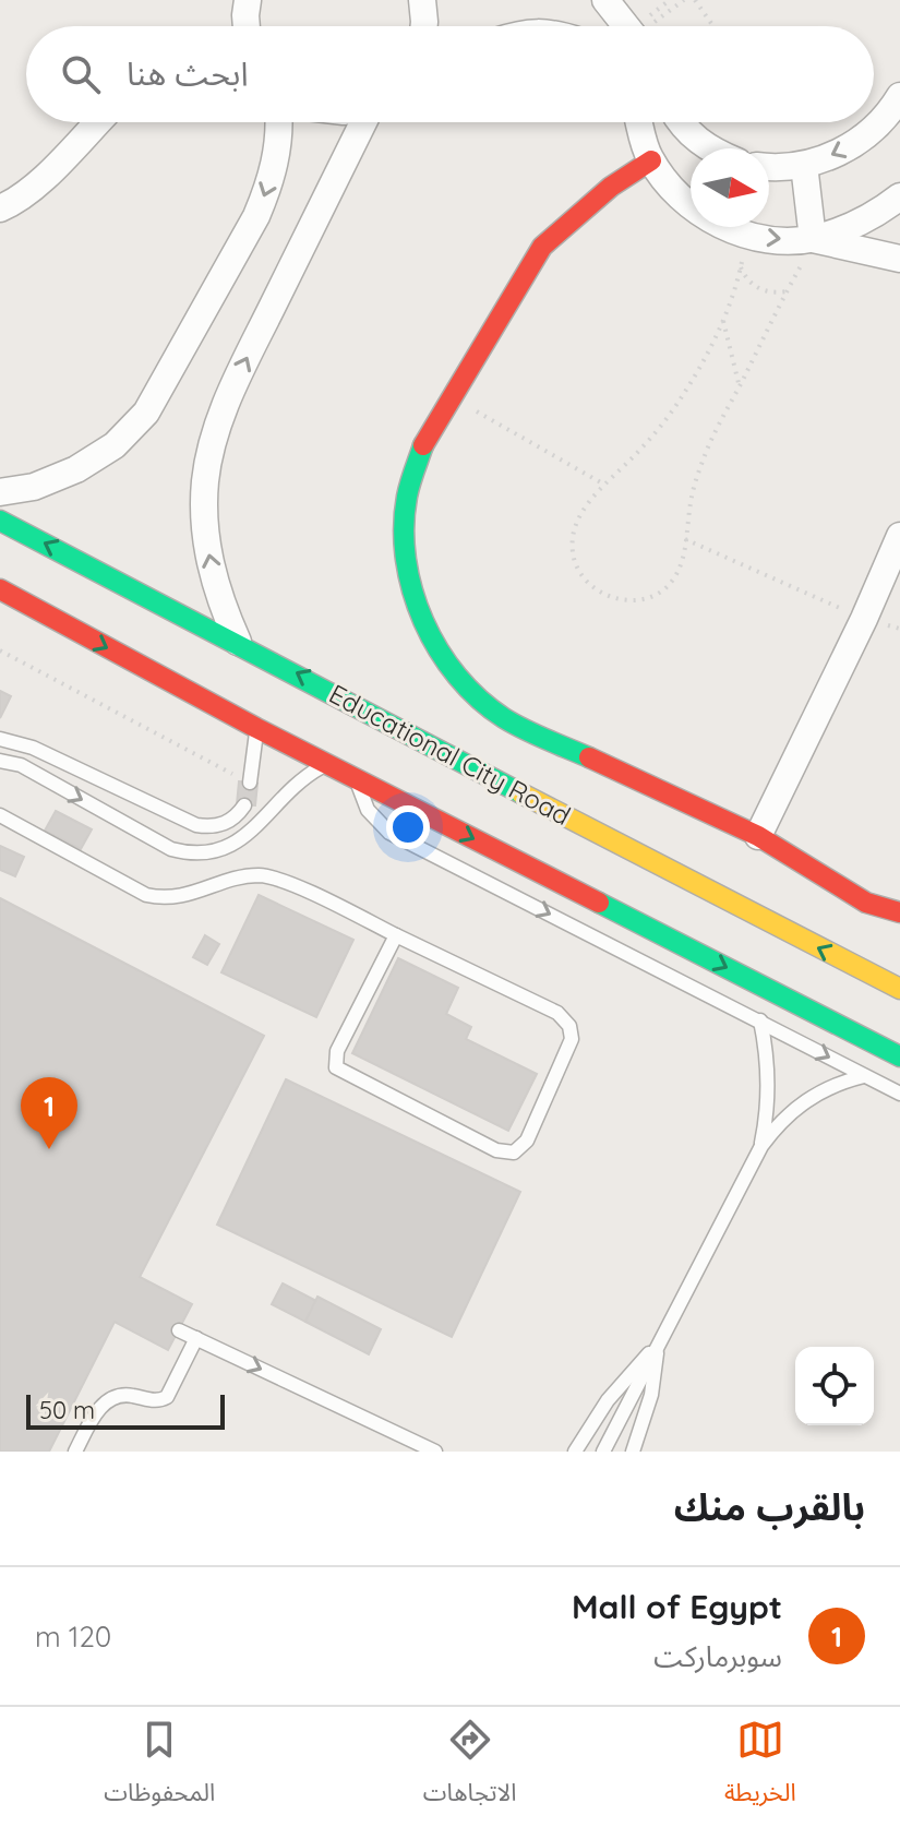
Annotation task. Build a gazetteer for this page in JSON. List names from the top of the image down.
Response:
{
  "streets": {
    "street": ["Educational City Road"]
  },
  "scale_bar": "50 m",
  "north": "right",
  "page": {
    "search": "ابحث هنا",
    "pins": "1",
    "scale": "50 m",
    "heading": "بالقرب منك",
    "list": [
      {
        "mark": "1",
        "name": "Mall of Egypt",
        "note": "سوبرماركت",
        "value": "120 m"
      }
    ],
    "nav": ["الخريطة", "الاتجاهات", "المحفوظات"]
  }
}
